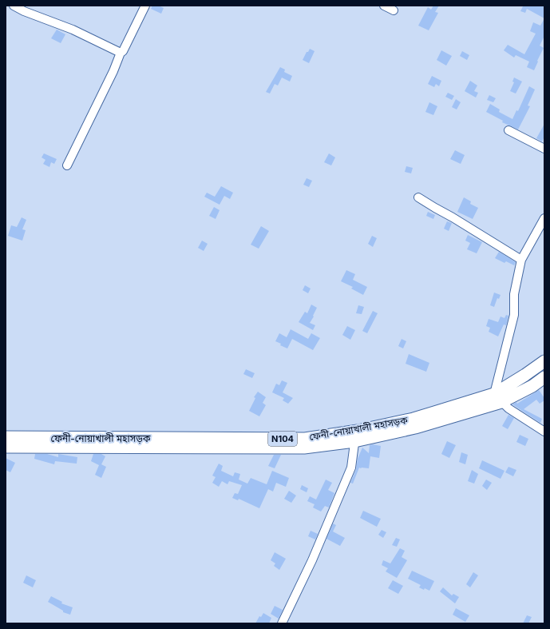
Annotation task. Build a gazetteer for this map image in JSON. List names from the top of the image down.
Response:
{
  "streets": {
    "highway": ["ফেনী-নোয়াখালী মহাসড়ক", "N104"]
  }
}
